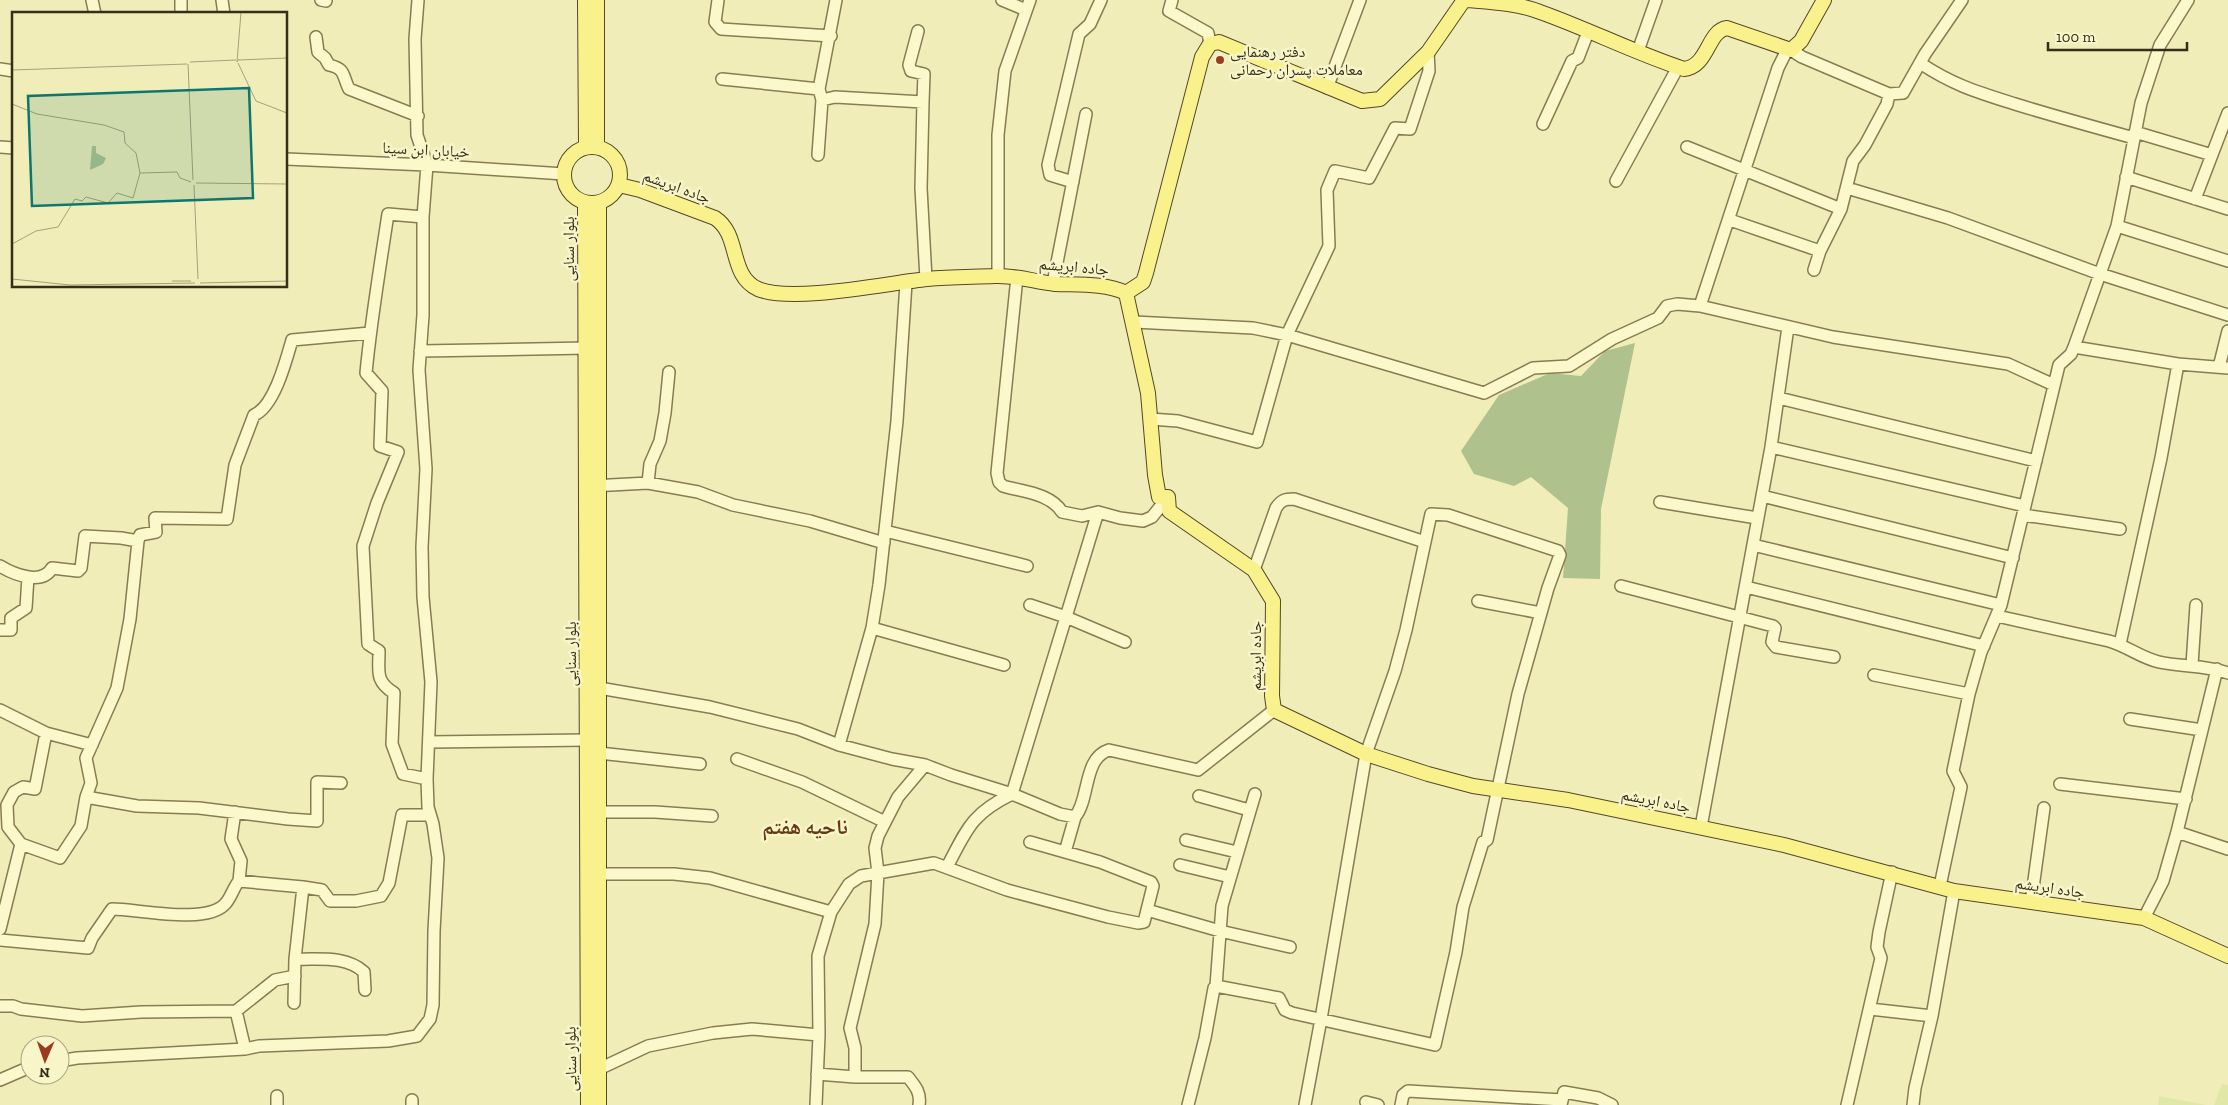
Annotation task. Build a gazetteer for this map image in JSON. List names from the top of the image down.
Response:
{
  "streets": {
    "main road": ["جاده ابریشم", "بلوار سنایی"],
    "street": ["خیابان ابن سینا"]
  },
  "crossings": [
    ["خیابان ابن سینا", "جاده ابریشم"],
    ["خیابان ابن سینا", "بلوار سنایی"],
    ["جاده ابریشم", "بلوار سنایی"]
  ],
  "districts": ["ناحیه هفتم"],
  "places": ["دفتر رهنمایی معاملات پسران رحمانی"],
  "scale_bar": "100 m",
  "north": "bottom"
}
